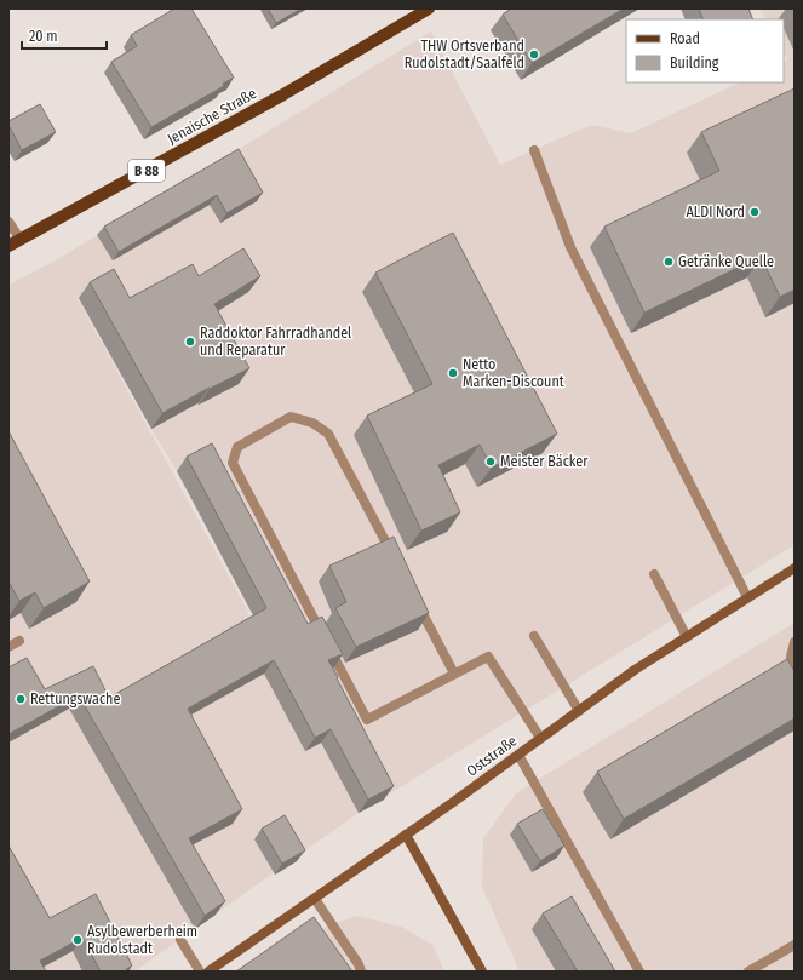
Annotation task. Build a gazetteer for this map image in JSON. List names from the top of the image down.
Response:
{
  "streets": {
    "main road": ["Jenaische Straße", "B 88"],
    "street": ["Oststraße"]
  },
  "places": [
    "THW Ortsverband Rudolstadt/Saalfeld",
    "ALDI Nord",
    "Getränke Quelle",
    "Raddoktor Fahrradhandel und Reparatur",
    "Netto Marken-Discount",
    "Meister Bäcker",
    "Rettungswache",
    "Asylbewerberheim Rudolstadt"
  ],
  "legend": ["Road", "Building"],
  "scale_bar": "20 m"
}
